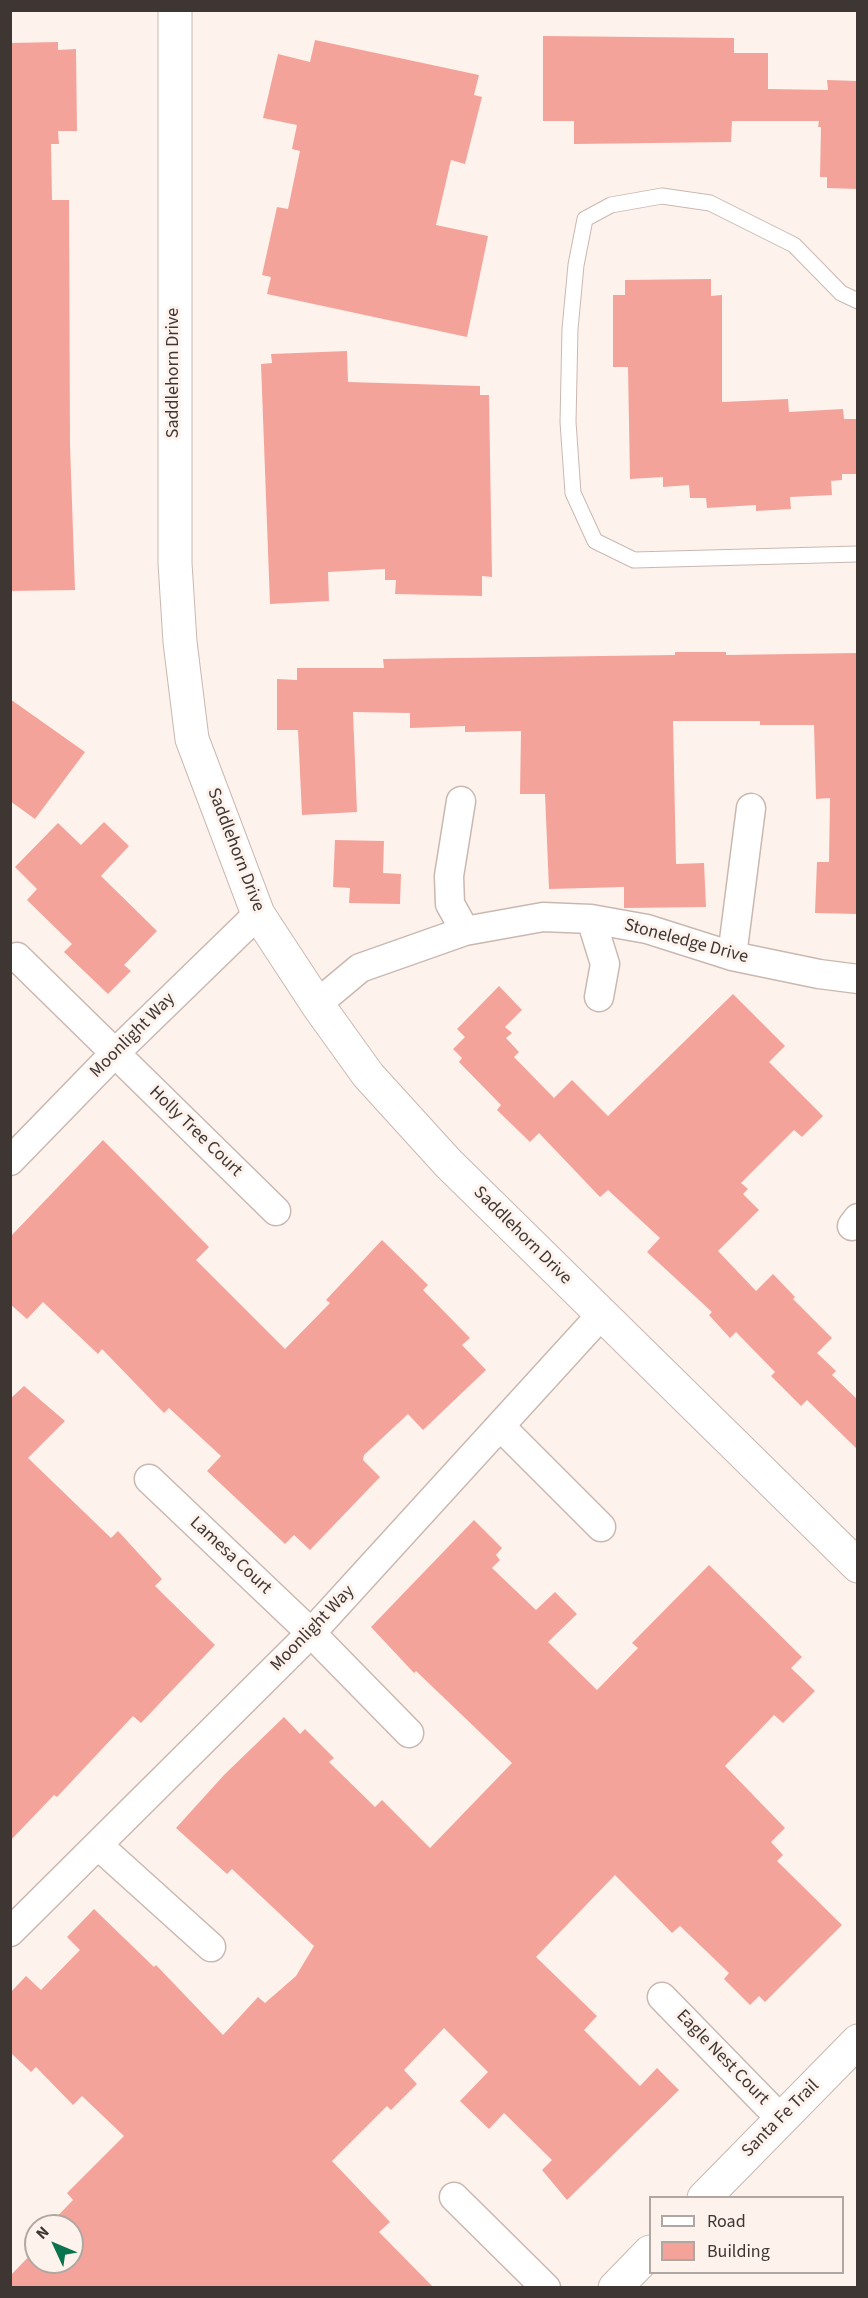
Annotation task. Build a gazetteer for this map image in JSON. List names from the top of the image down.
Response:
{
  "streets": {
    "street": [
      "Saddlehorn Drive",
      "Stoneledge Drive",
      "Moonlight Way",
      "Holly Tree Court",
      "Lamesa Court",
      "Eagle Nest Court",
      "Santa Fe Trail"
    ]
  },
  "crossings": [
    ["Saddlehorn Drive", "Stoneledge Drive"],
    ["Saddlehorn Drive", "Moonlight Way"],
    ["Moonlight Way", "Holly Tree Court"],
    ["Moonlight Way", "Lamesa Court"],
    ["Eagle Nest Court", "Santa Fe Trail"]
  ],
  "legend": ["Road", "Building"],
  "north": "top left"
}
